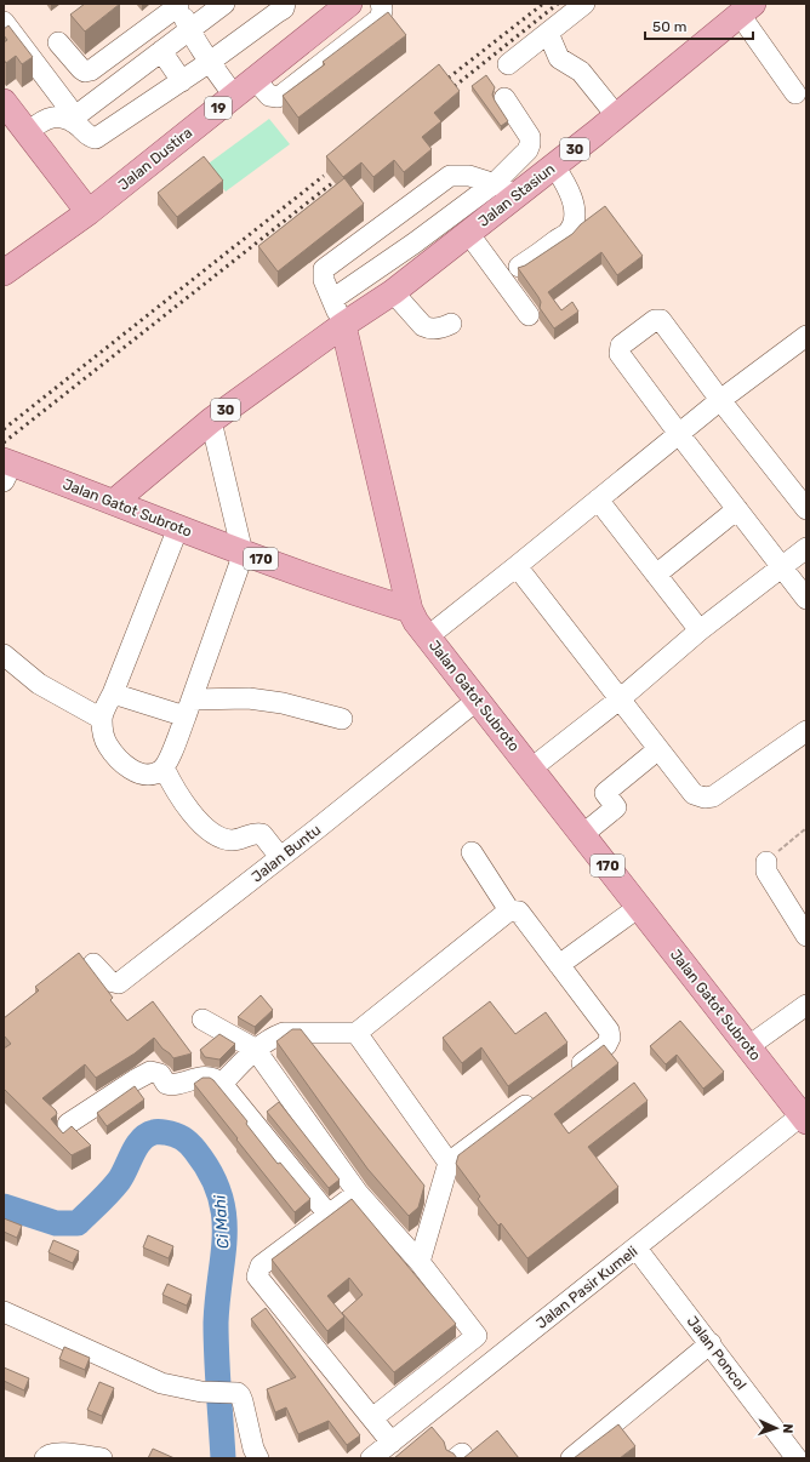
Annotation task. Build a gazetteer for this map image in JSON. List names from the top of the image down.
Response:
{
  "streets": {
    "main road": [
      "19",
      "30",
      "Jalan Dustira",
      "Jalan Stasiun",
      "Jalan Gatot Subroto",
      "170"
    ],
    "street": ["Jalan Buntu", "Jalan Pasir Kumeli", "Jalan Poncol"]
  },
  "crossings": [
    ["Jalan Stasiun", "Jalan Gatot Subroto"],
    ["Jalan Gatot Subroto", "Jalan Buntu"],
    ["Jalan Gatot Subroto", "Jalan Pasir Kumeli"],
    ["Jalan Pasir Kumeli", "Jalan Poncol"]
  ],
  "water": ["Ci Mahi"],
  "scale_bar": "50 m",
  "north": "right"
}
